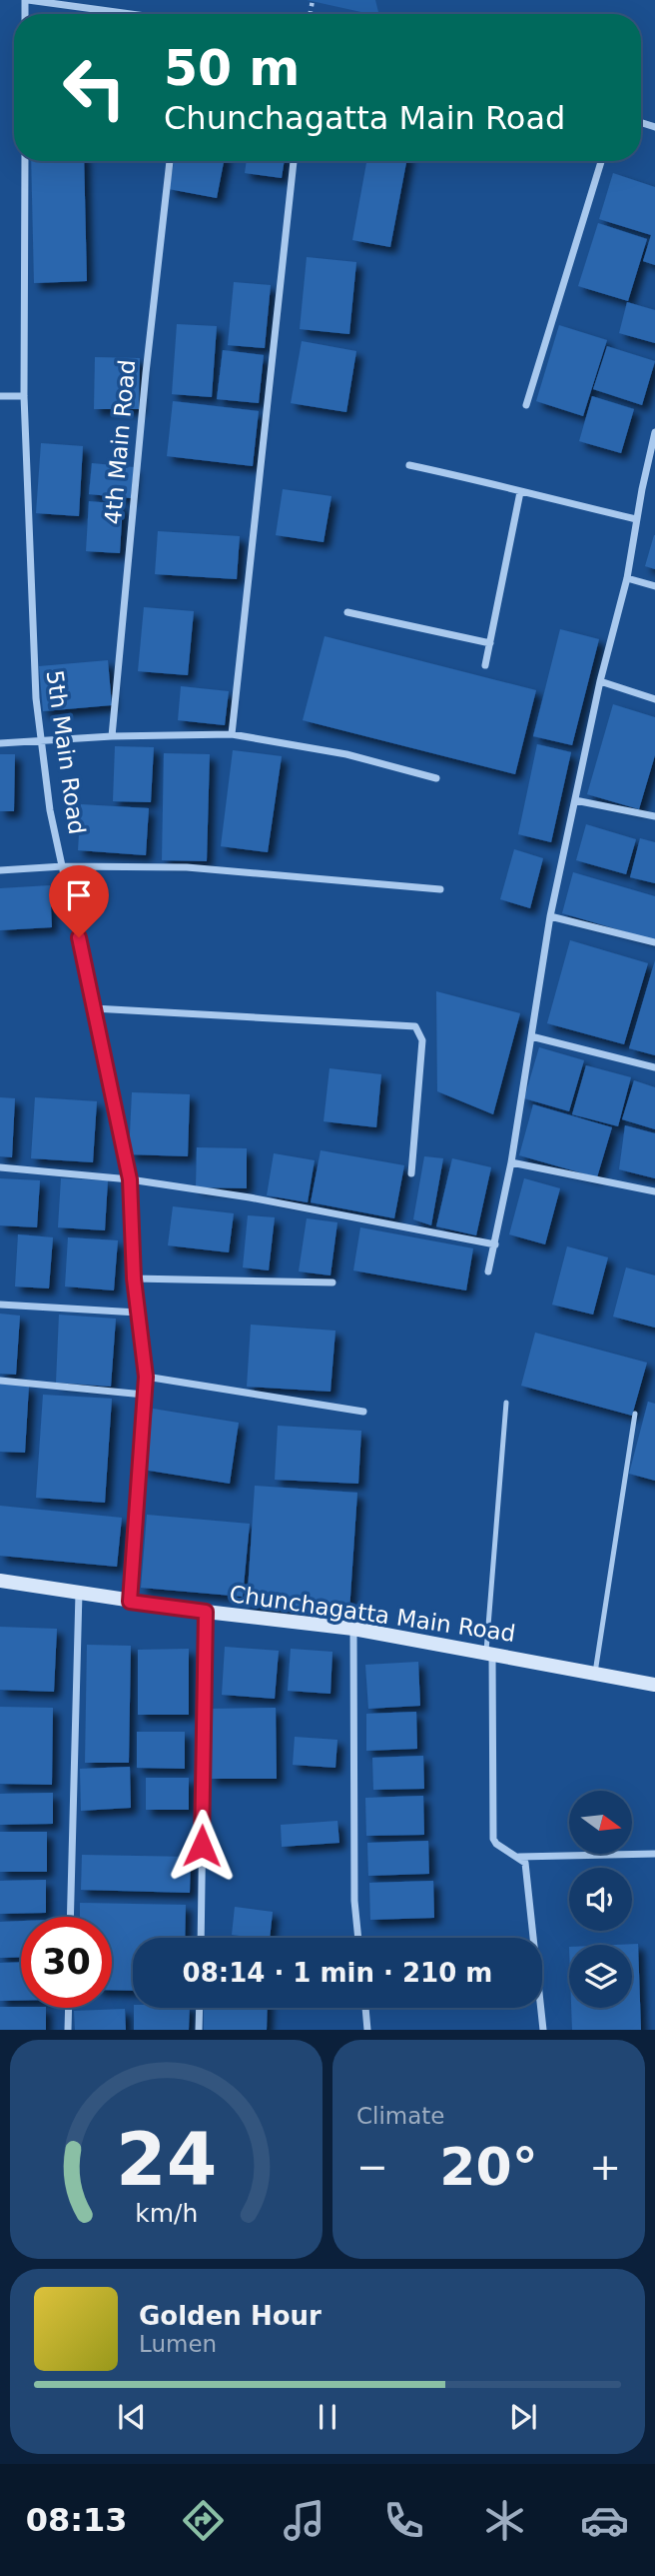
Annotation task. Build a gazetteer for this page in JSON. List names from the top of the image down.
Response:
{
  "streets": {
    "street": ["4th Main Road", "5th Main Road", "Chunchagatta Main Road"]
  },
  "crossings": [
    ["5th Main Road", "Chunchagatta Main Road"]
  ],
  "north": "right",
  "page": {
    "turn": ["50 m", "Chunchagatta Main Road"],
    "limit": "30",
    "trip": "08:14 · 1 min · 210 m",
    "tile": "Climate",
    "heat": ["−", "20°", "+"],
    "song": ["Golden Hour", "Lumen"],
    "tabs": "08:13",
    "gauge": ["24", "km/h"]
  }
}
